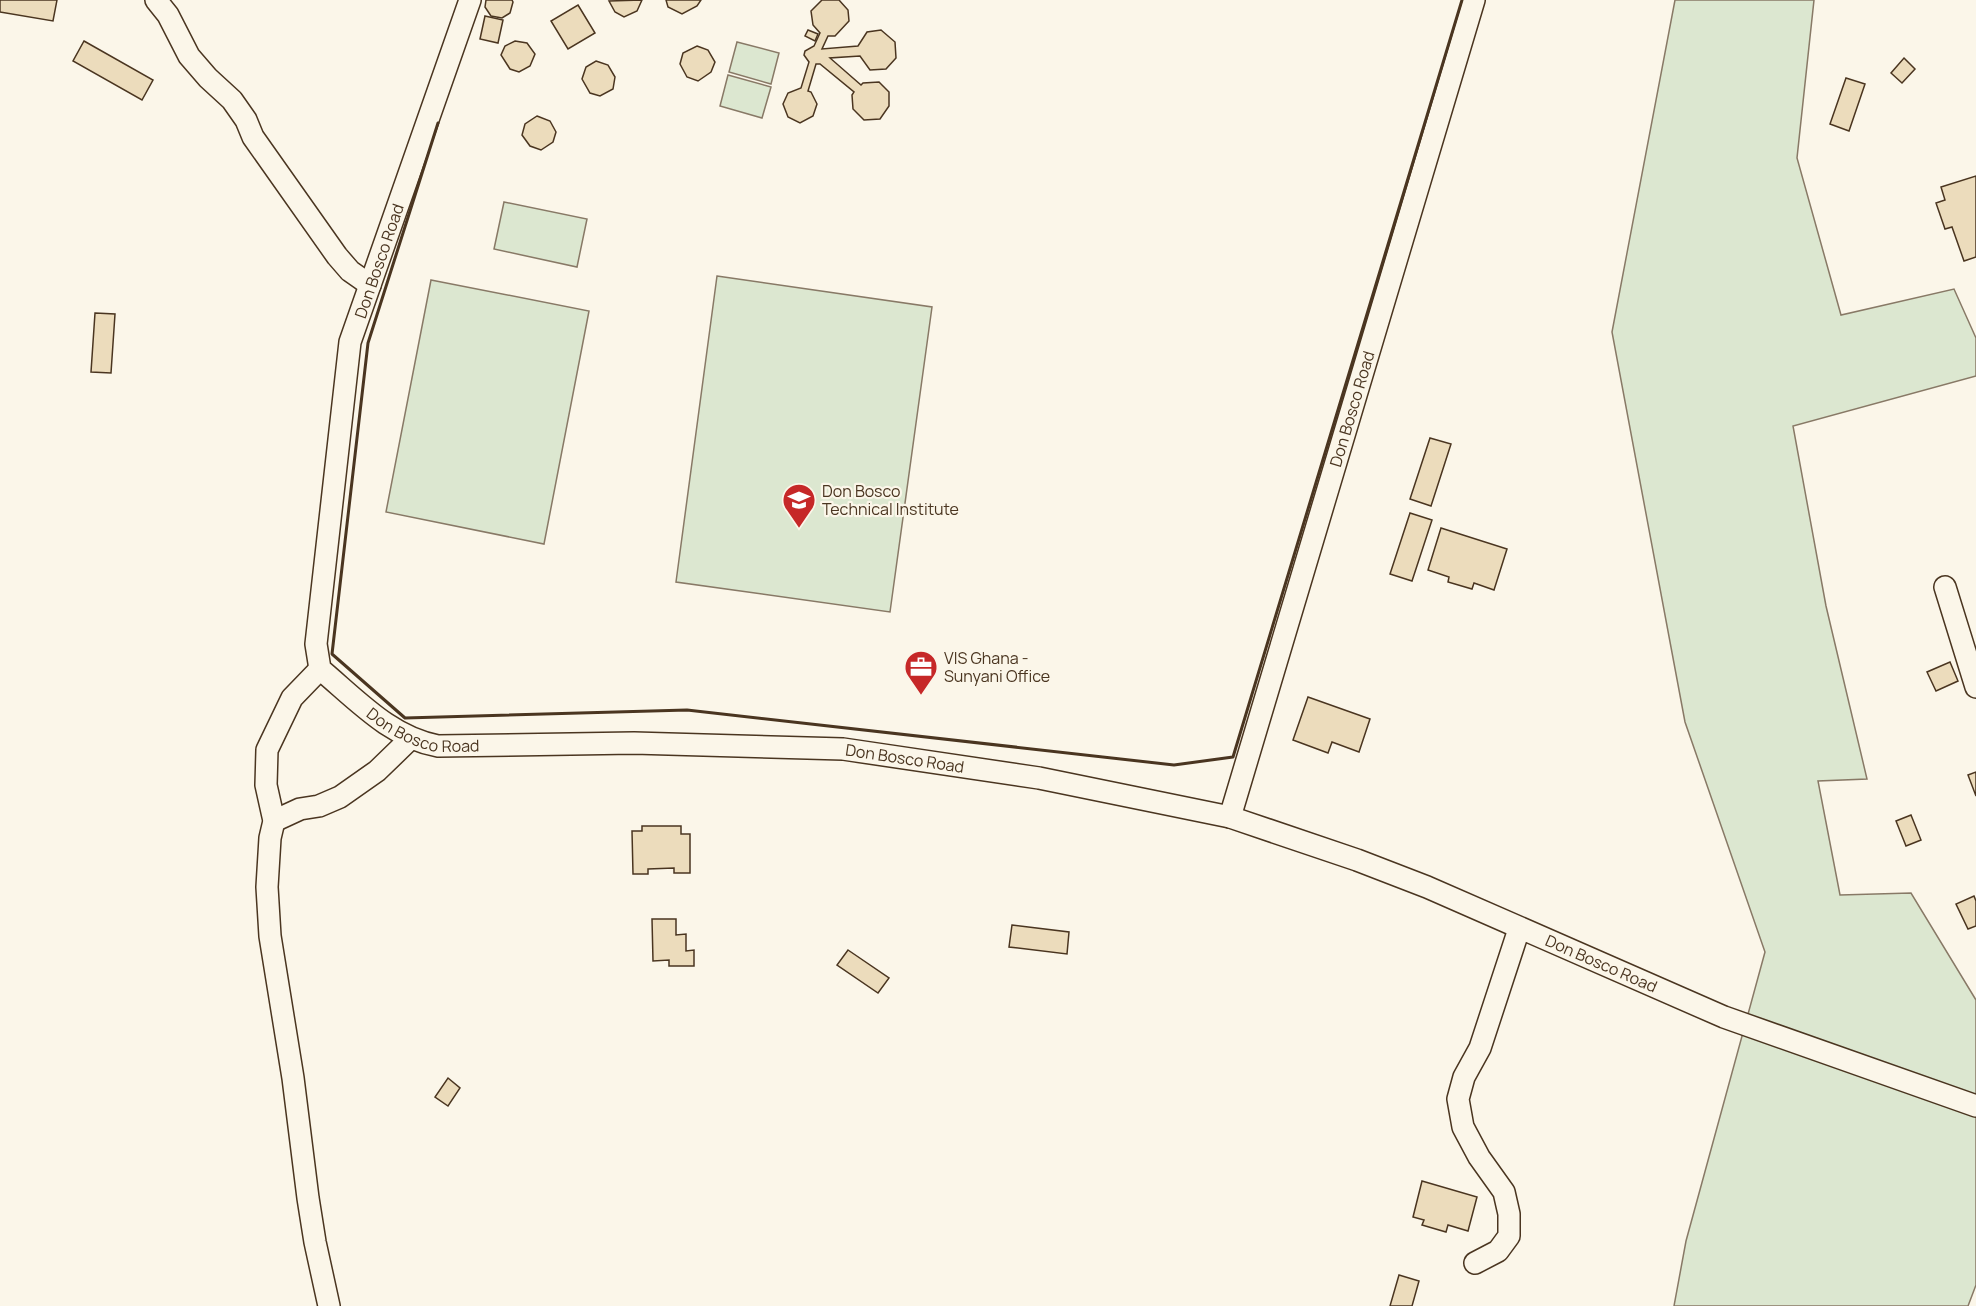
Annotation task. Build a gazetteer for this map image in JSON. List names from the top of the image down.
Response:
{
  "streets": {
    "street": ["Don Bosco Road"]
  },
  "places": {
    "school or university": ["Don Bosco Technical Institute"],
    "office": ["VIS Ghana - Sunyani Office"]
  }
}
